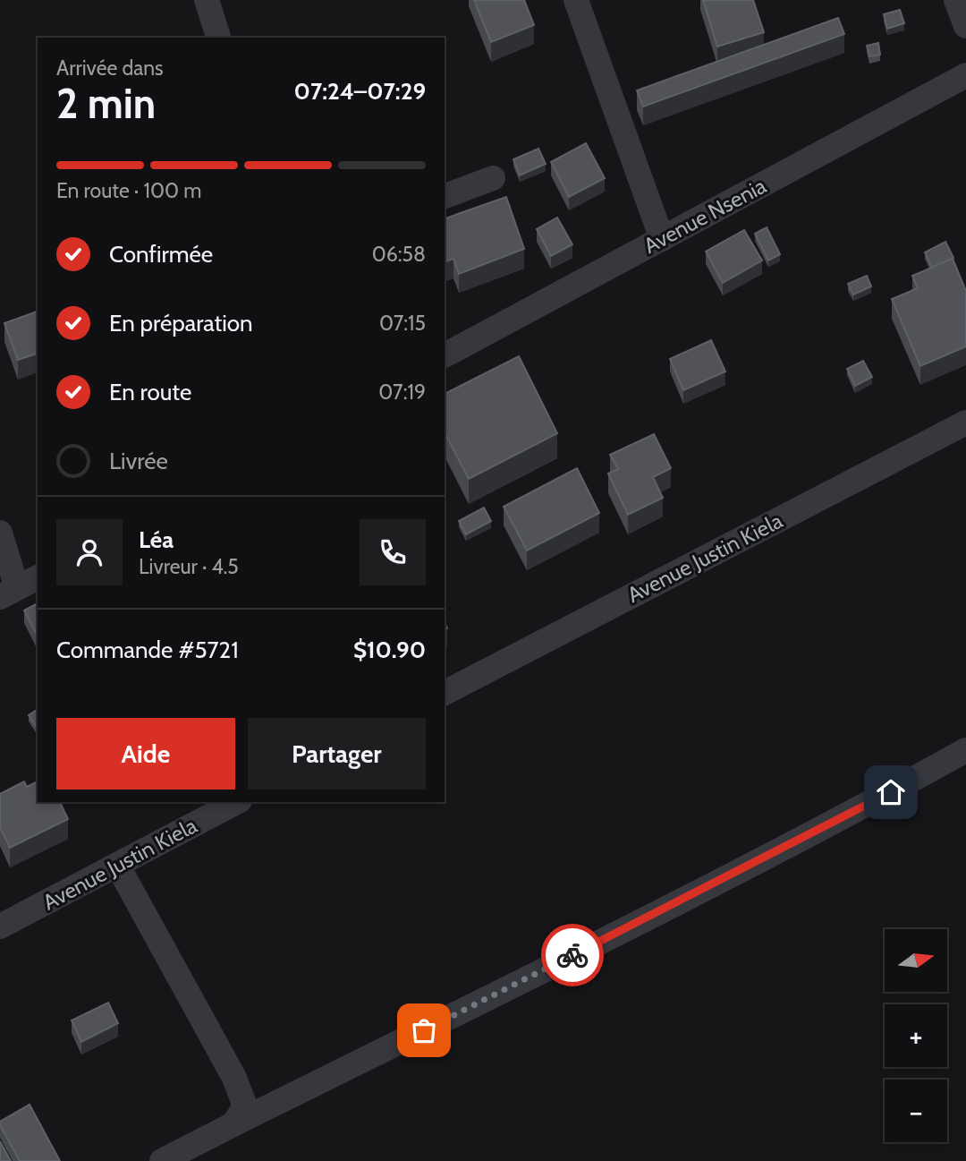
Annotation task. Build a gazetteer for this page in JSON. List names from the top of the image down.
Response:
{
  "streets": {
    "street": ["Avenue Nsenia", "Avenue Justin Kiela"]
  },
  "north": "right",
  "page": {
    "heading": ["2 min", "Arrivée dans", "07:24–07:29"],
    "panel": [
      "Léa",
      "Livreur · 4.5",
      "Commande #5721",
      "$10.90"
    ],
    "bar": "En route · 100 m",
    "list": [
      ["Confirmée", "06:58"],
      ["En préparation", "07:15"],
      ["En route", "07:19"],
      "Livrée"
    ],
    "buttons": ["Aide", "Partager"],
    "map_buttons": ["+", "−"]
  }
}
